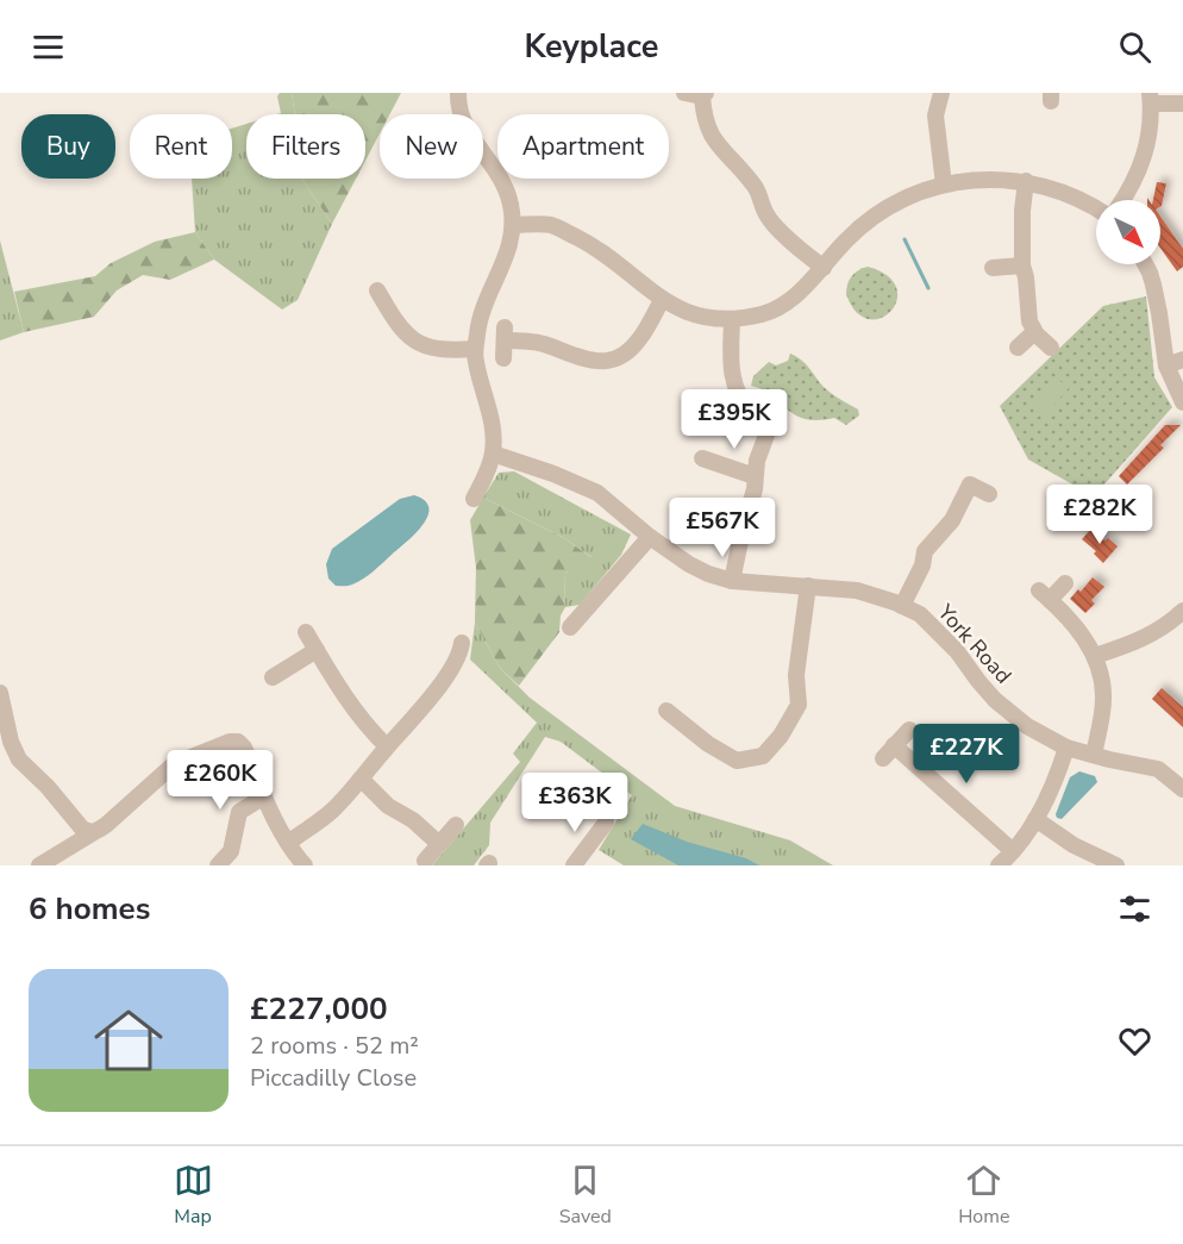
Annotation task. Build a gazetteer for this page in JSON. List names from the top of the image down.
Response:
{
  "streets": {
    "street": ["York Road"]
  },
  "north": "bottom right",
  "page": {
    "header": "Keyplace",
    "chip": [
      "Buy",
      "Rent",
      "Filters",
      "New",
      "Apartment"
    ],
    "price": [
      "£395K",
      "£282K",
      "£567K",
      "£227K",
      "£260K",
      "£363K"
    ],
    "heading": "6 homes",
    "list": [
      {
        "name": "£227,000",
        "note": "2 rooms · 52 m² · Piccadilly Close"
      }
    ],
    "tabs": ["Map", "Saved", "Home"]
  }
}
